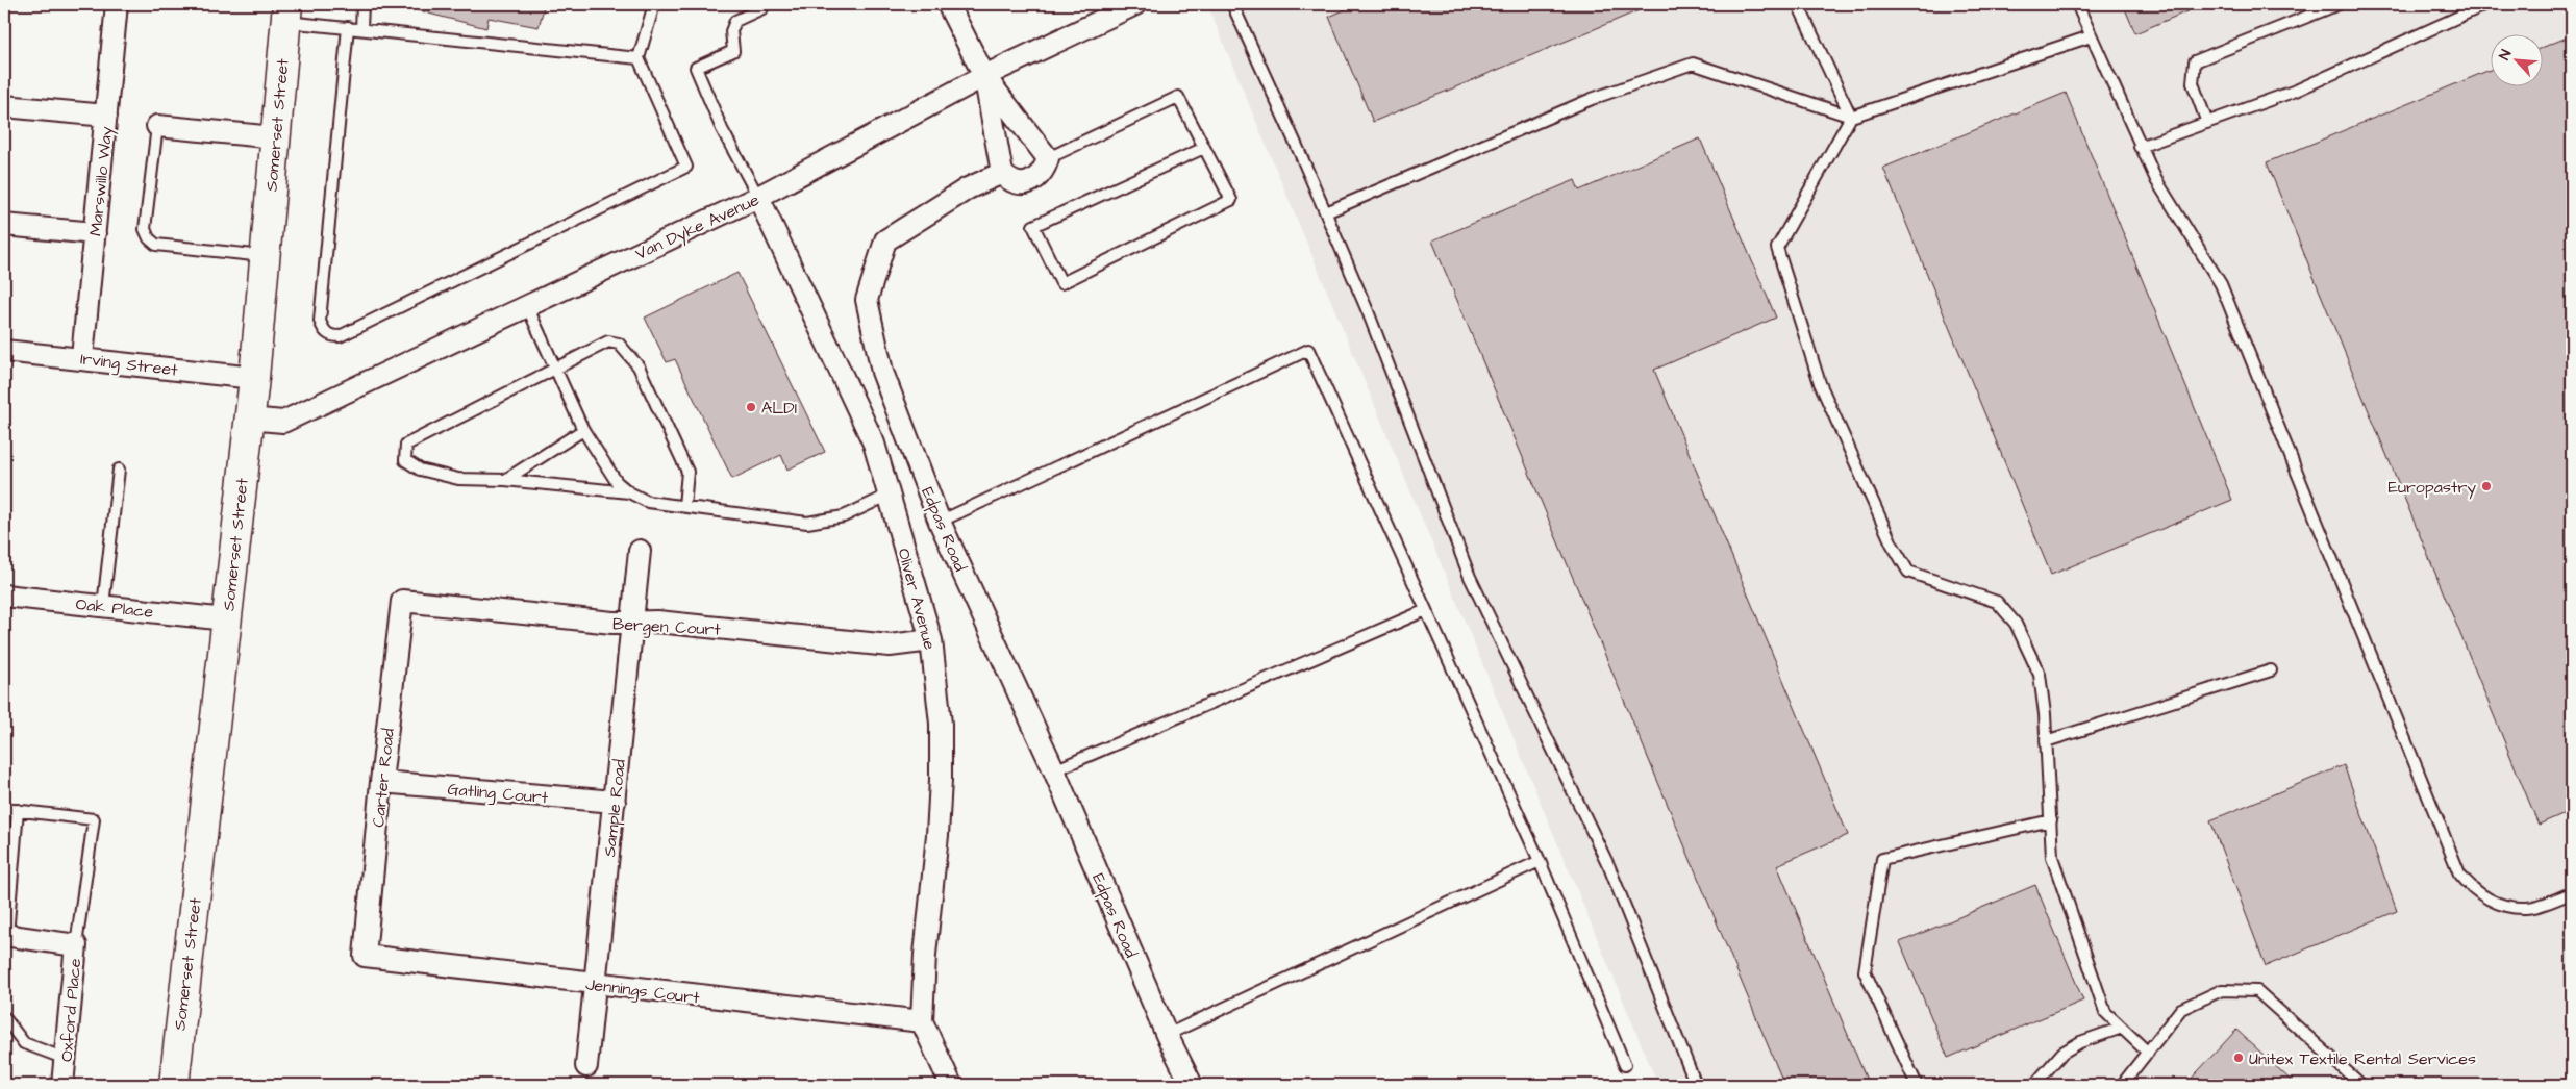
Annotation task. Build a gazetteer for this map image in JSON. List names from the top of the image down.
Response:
{
  "streets": {
    "main road": ["Somerset Street"],
    "street": [
      "Marswillo Way",
      "Van Dyke Avenue",
      "Irving Street",
      "Edpas Road",
      "Oliver Avenue",
      "Oak Place",
      "Bergen Court",
      "Carter Road",
      "Gatling Court",
      "Sample Road",
      "Jennings Court",
      "Oxford Place"
    ]
  },
  "crossings": [
    ["Somerset Street", "Van Dyke Avenue"],
    ["Somerset Street", "Irving Street"],
    ["Somerset Street", "Oak Place"],
    ["Marswillo Way", "Irving Street"],
    ["Van Dyke Avenue", "Oliver Avenue"],
    ["Oliver Avenue", "Bergen Court"],
    ["Oliver Avenue", "Jennings Court"],
    ["Bergen Court", "Carter Road"],
    ["Bergen Court", "Sample Road"],
    ["Carter Road", "Gatling Court"],
    ["Carter Road", "Jennings Court"],
    ["Gatling Court", "Sample Road"],
    ["Sample Road", "Jennings Court"]
  ],
  "places": ["ALDI", "Europastry", "Unitex Textile Rental Services"],
  "north": "top left"
}
